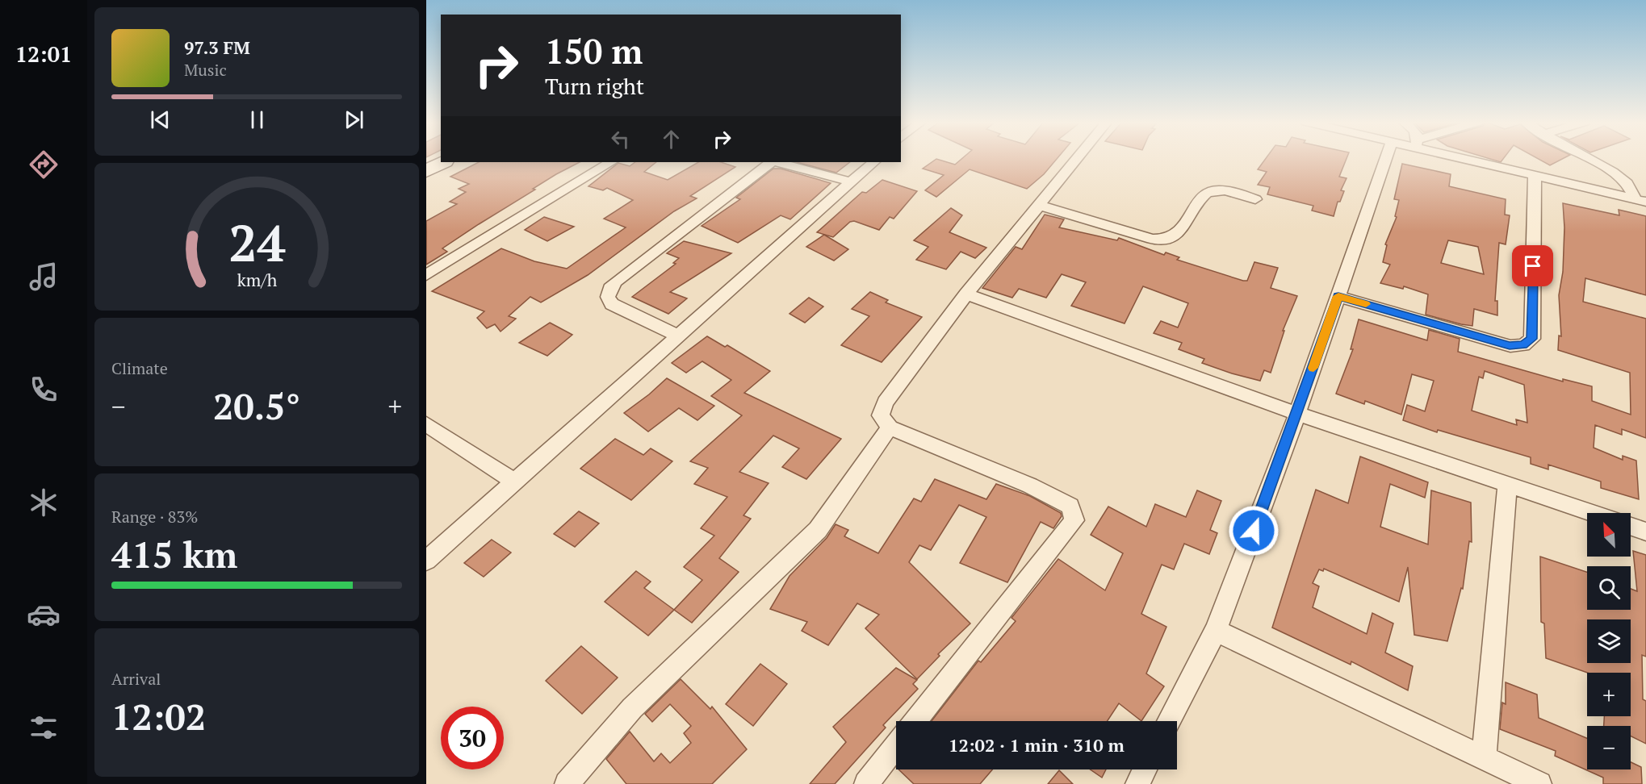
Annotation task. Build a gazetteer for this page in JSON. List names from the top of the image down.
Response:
{
  "north": "top left",
  "page": {
    "tabs": "12:01",
    "turn": ["150 m", "Turn right"],
    "song": ["97.3 FM", "Music"],
    "tile": [
      "Climate",
      ["Range · 83%", "415 km"],
      ["Arrival", "12:02"]
    ],
    "heat": ["−", "20.5°", "+"],
    "map_buttons": ["+", "−"],
    "limit": "30",
    "trip": "12:02 · 1 min · 310 m",
    "gauge": ["24", "km/h"]
  }
}
